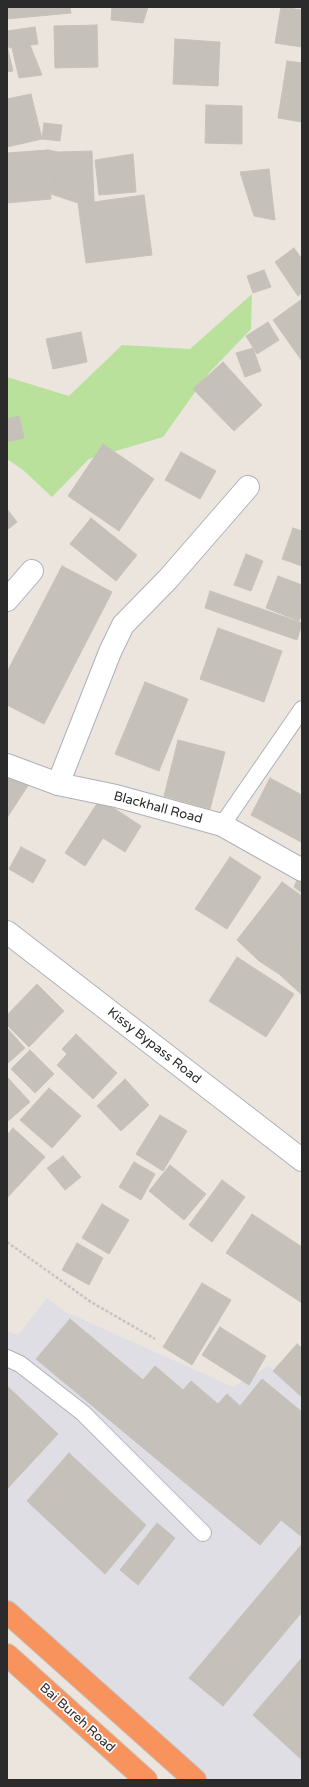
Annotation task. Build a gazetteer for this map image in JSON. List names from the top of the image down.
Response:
{
  "streets": {
    "highway": ["Bai Bureh Road"],
    "street": ["Blackhall Road", "Kissy Bypass Road"]
  }
}
